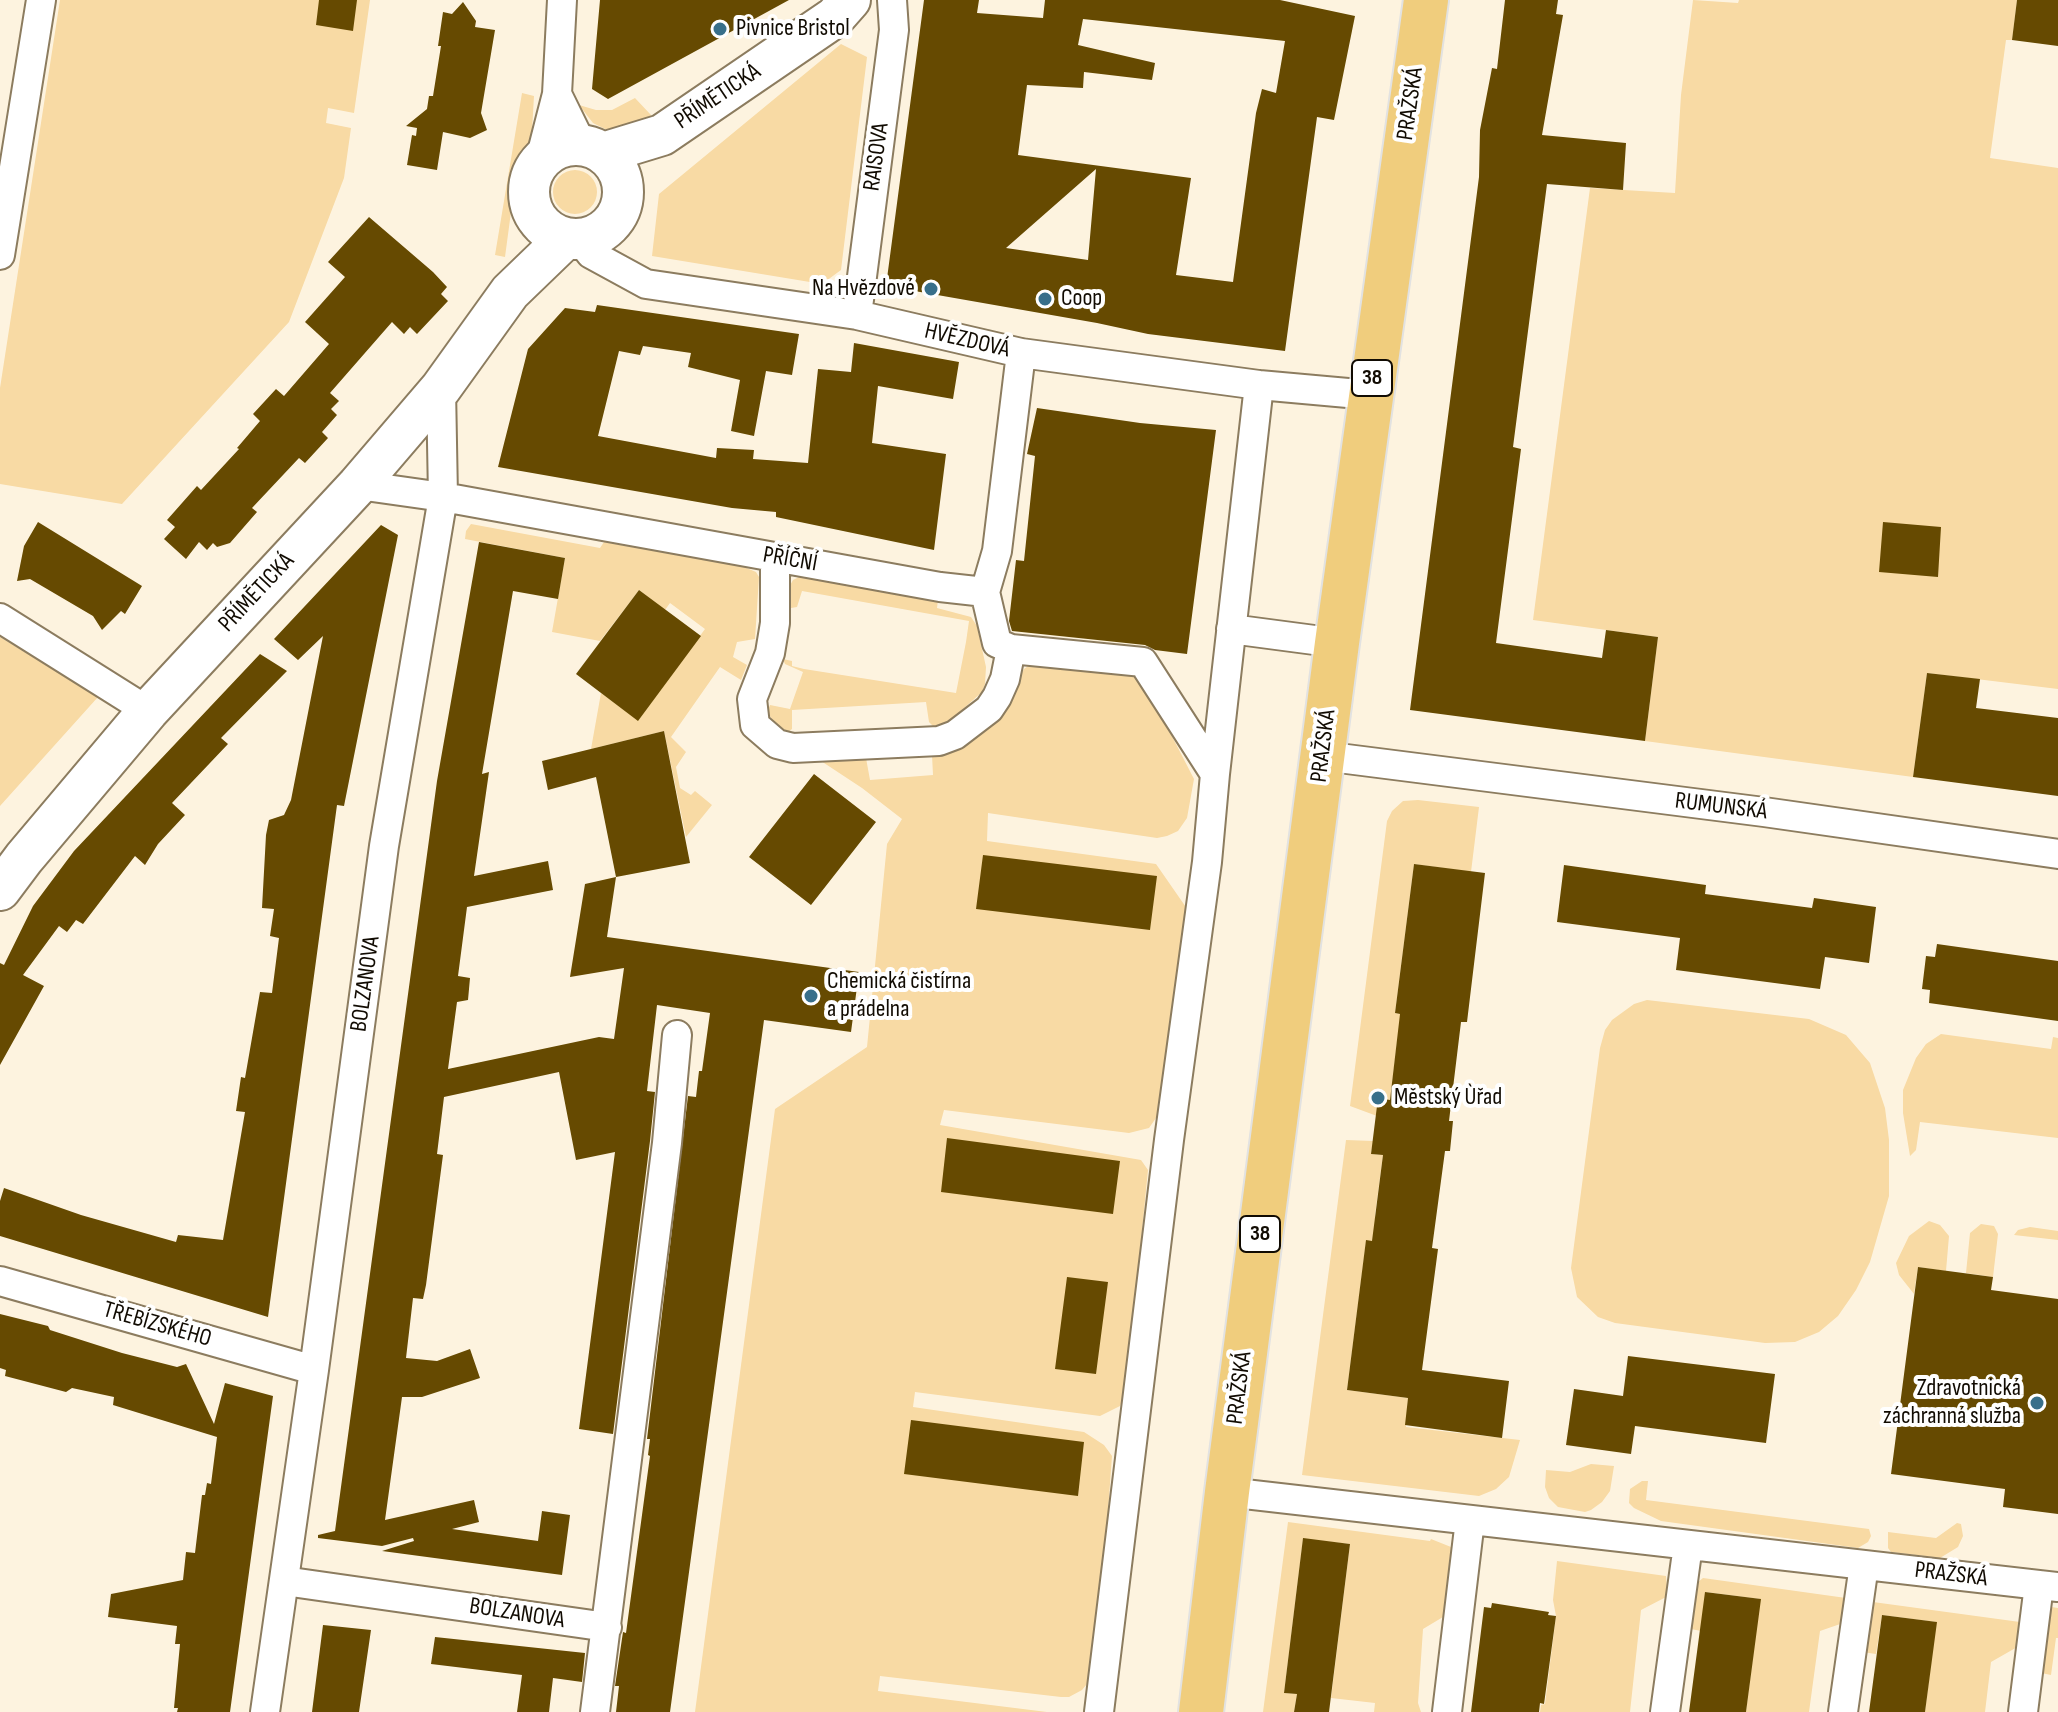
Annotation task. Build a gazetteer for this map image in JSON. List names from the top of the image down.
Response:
{
  "streets": {
    "main road": ["PŘÍMĚTICKÁ", "PRAŽSKÁ", "38"],
    "street": [
      "RAISOVA",
      "HVĚZDOVÁ",
      "PŘÍČNÍ",
      "RUMUNSKÁ",
      "BOLZANOVA",
      "TŘEBÍZSKÉHO"
    ]
  },
  "crossings": [
    ["PŘÍMĚTICKÁ", "HVĚZDOVÁ"],
    ["PŘÍMĚTICKÁ", "PŘÍČNÍ"],
    ["PŘÍMĚTICKÁ", "BOLZANOVA"],
    ["PRAŽSKÁ", "HVĚZDOVÁ"],
    ["PRAŽSKÁ", "RUMUNSKÁ"],
    ["RAISOVA", "HVĚZDOVÁ"],
    ["PŘÍČNÍ", "BOLZANOVA"],
    ["BOLZANOVA", "TŘEBÍZSKÉHO"]
  ],
  "places": [
    "Pivnice Bristol",
    "Na Hvězdové",
    "Coop",
    "Chemická čistírna a prádelna",
    "Městský Ùřad",
    "Zdravotnická záchranná služba"
  ]
}
